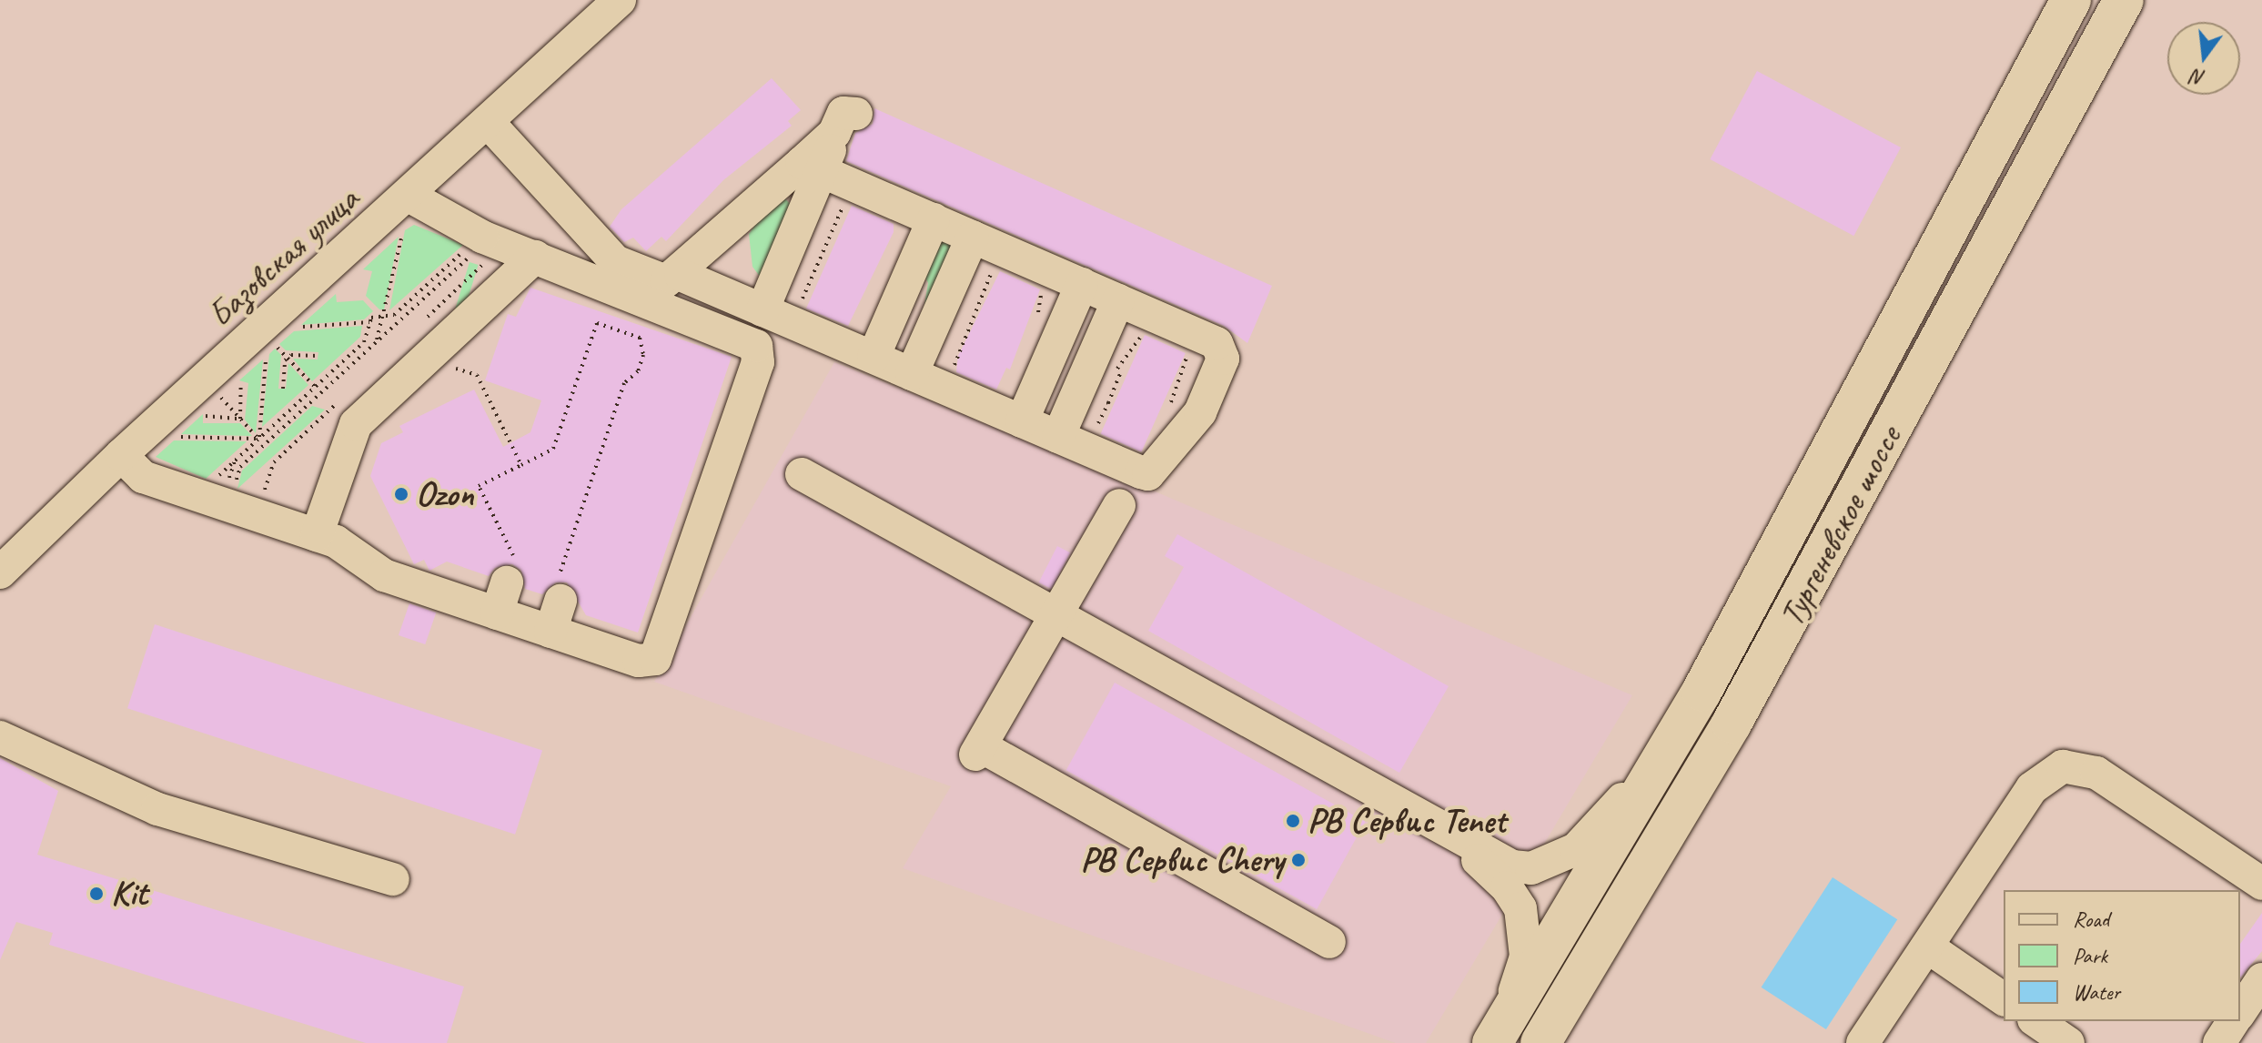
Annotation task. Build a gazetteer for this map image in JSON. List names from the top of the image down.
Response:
{
  "streets": {
    "highway": ["Тургеневское шоссе"],
    "street": ["Базовская улица"]
  },
  "places": [
    "Ozon",
    "PB Сервис Tenet",
    "PB Сервис Chery",
    "Kit"
  ],
  "legend": ["Road", "Park", "Water"],
  "north": "bottom"
}
